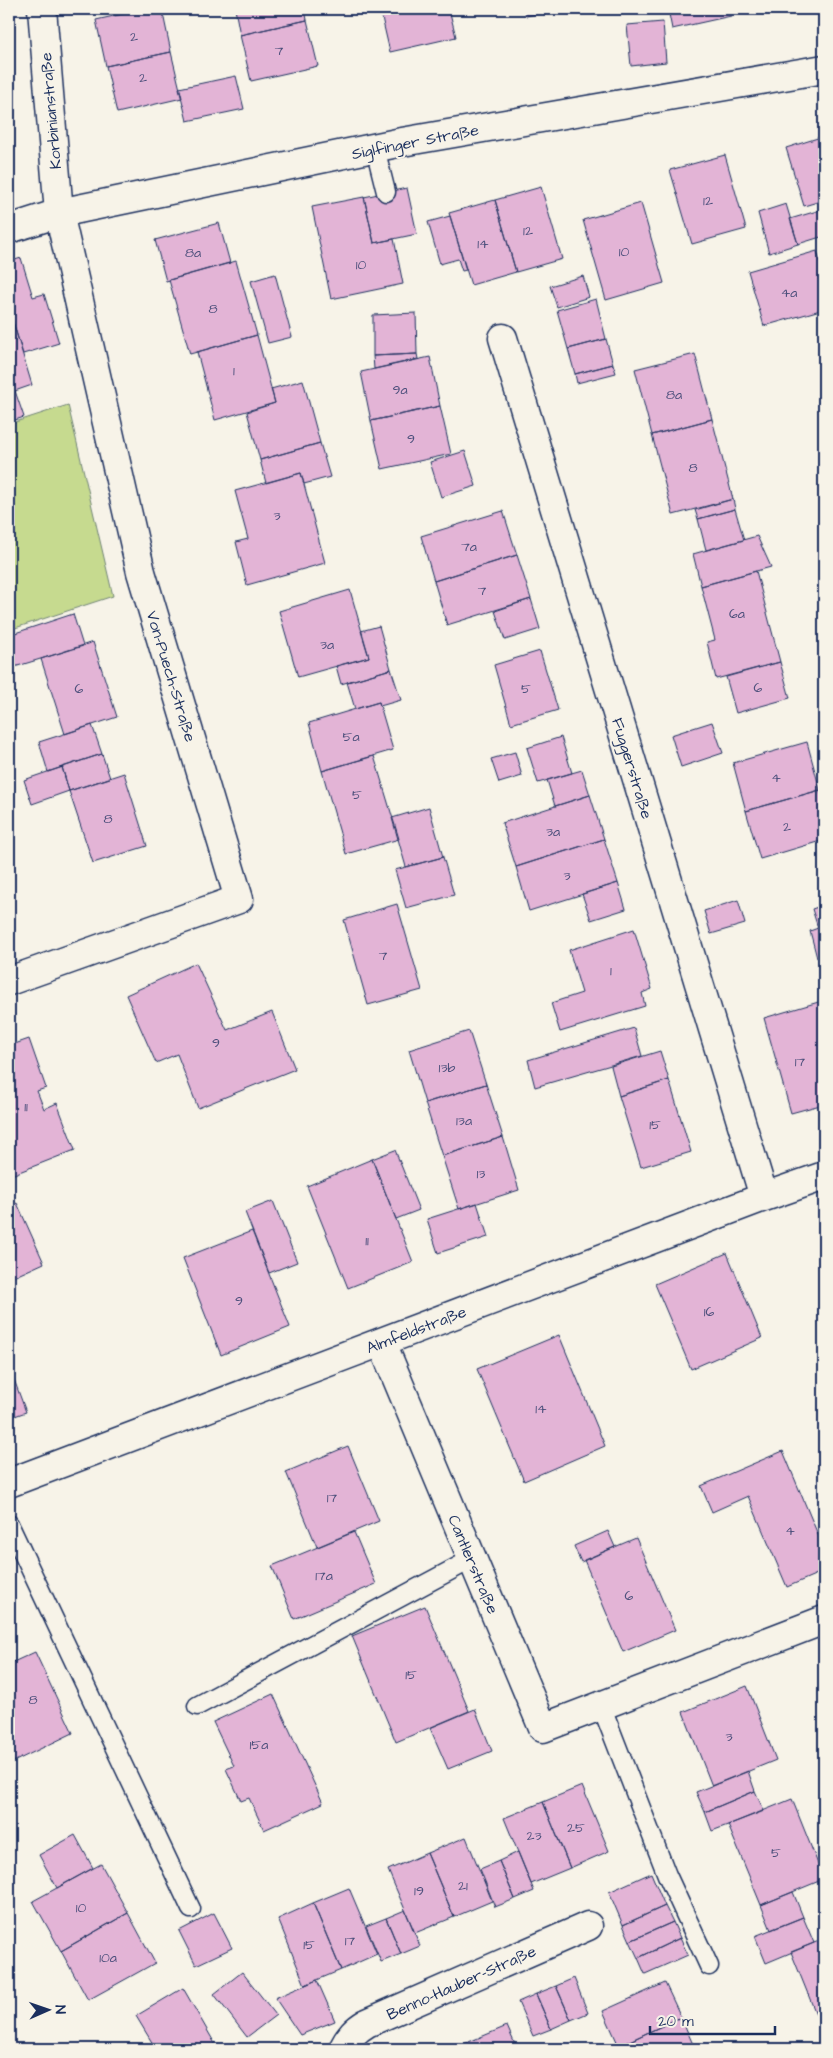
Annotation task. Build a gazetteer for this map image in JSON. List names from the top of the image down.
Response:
{
  "streets": {
    "street": [
      "Korbinianstraße",
      "Siglfinger Straße",
      "Von-Puech-Straße",
      "Fuggerstraße",
      "Almfeldstraße",
      "Cantlerstraße",
      "Benno-Hauber-Straße"
    ]
  },
  "crossings": [
    ["Korbinianstraße", "Siglfinger Straße"],
    ["Korbinianstraße", "Von-Puech-Straße"],
    ["Siglfinger Straße", "Von-Puech-Straße"],
    ["Fuggerstraße", "Almfeldstraße"],
    ["Almfeldstraße", "Cantlerstraße"]
  ],
  "house_numbers": [
    "2",
    "7",
    "2",
    "12",
    "12",
    "14",
    "10",
    "8a",
    "10",
    "4a",
    "8",
    "1",
    "9a",
    "8a",
    "9",
    "8",
    "3",
    "7a",
    "7",
    "6a",
    "3a",
    "6",
    "6",
    "5",
    "5a",
    "4",
    "5",
    "8",
    "2",
    "3a",
    "3",
    "7",
    "1",
    "9",
    "17",
    "13b",
    "11",
    "13a",
    "15",
    "13",
    "11",
    "9",
    "16",
    "14",
    "17",
    "4",
    "17a",
    "6",
    "15",
    "8",
    "3",
    "15a",
    "25",
    "23",
    "5",
    "21",
    "19",
    "10",
    "17",
    "15",
    "10a"
  ],
  "scale_bar": "20 m",
  "north": "right"
}
